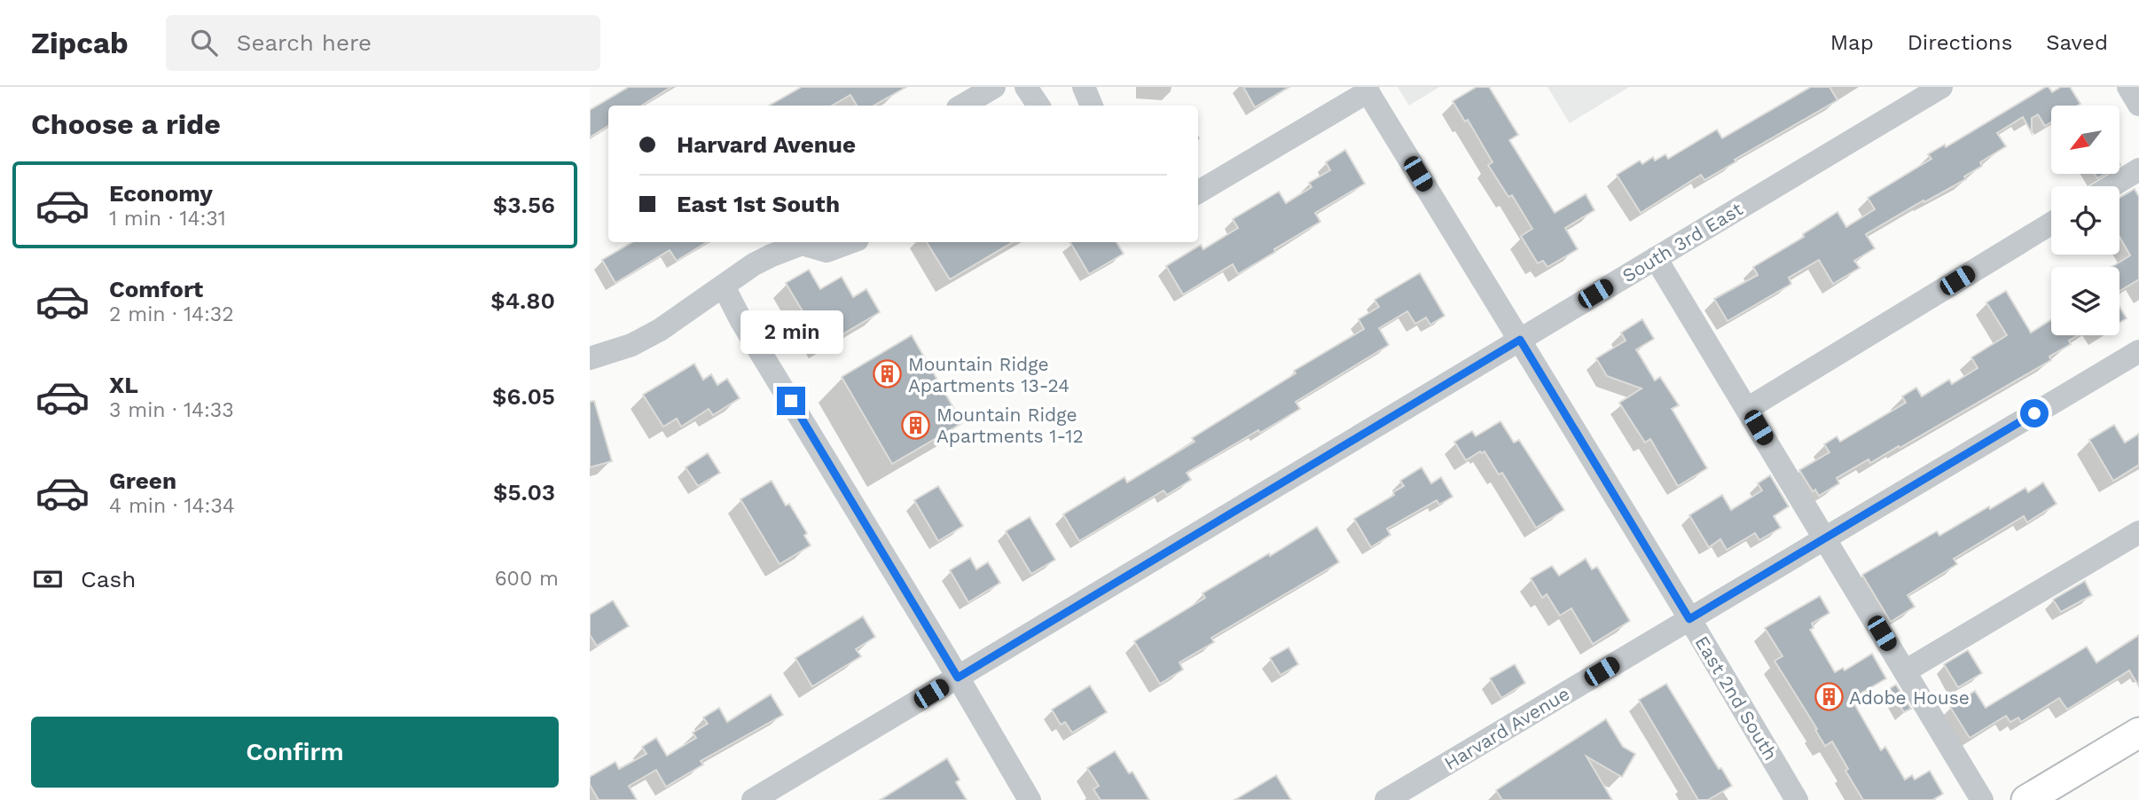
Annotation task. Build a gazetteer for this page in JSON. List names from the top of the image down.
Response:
{
  "streets": {
    "street": ["South 3rd East", "East 2nd South", "Harvard Avenue"]
  },
  "crossings": [
    ["South 3rd East", "East 2nd South"],
    ["East 2nd South", "Harvard Avenue"]
  ],
  "places": {
    "building": ["Mountain Ridge Apartments 13-24", "Mountain Ridge Apartments 1-12", "Adobe House"]
  },
  "north": "bottom left",
  "page": {
    "header": "Zipcab",
    "search": "Search here",
    "nav": ["Map", "Directions", "Saved"],
    "heading": "Choose a ride",
    "banner": ["Harvard Avenue", "East 1st South"],
    "list": [
      {
        "name": "Economy",
        "note": "1 min · 14:31",
        "value": "$3.56"
      },
      {
        "name": "Comfort",
        "note": "2 min · 14:32",
        "value": "$4.80"
      },
      {
        "name": "XL",
        "note": "3 min · 14:33",
        "value": "$6.05"
      },
      {
        "name": "Green",
        "note": "4 min · 14:34",
        "value": "$5.03"
      }
    ],
    "bubble": "2 min",
    "pay": ["Cash", "600 m"],
    "buttons": "Confirm"
  }
}
